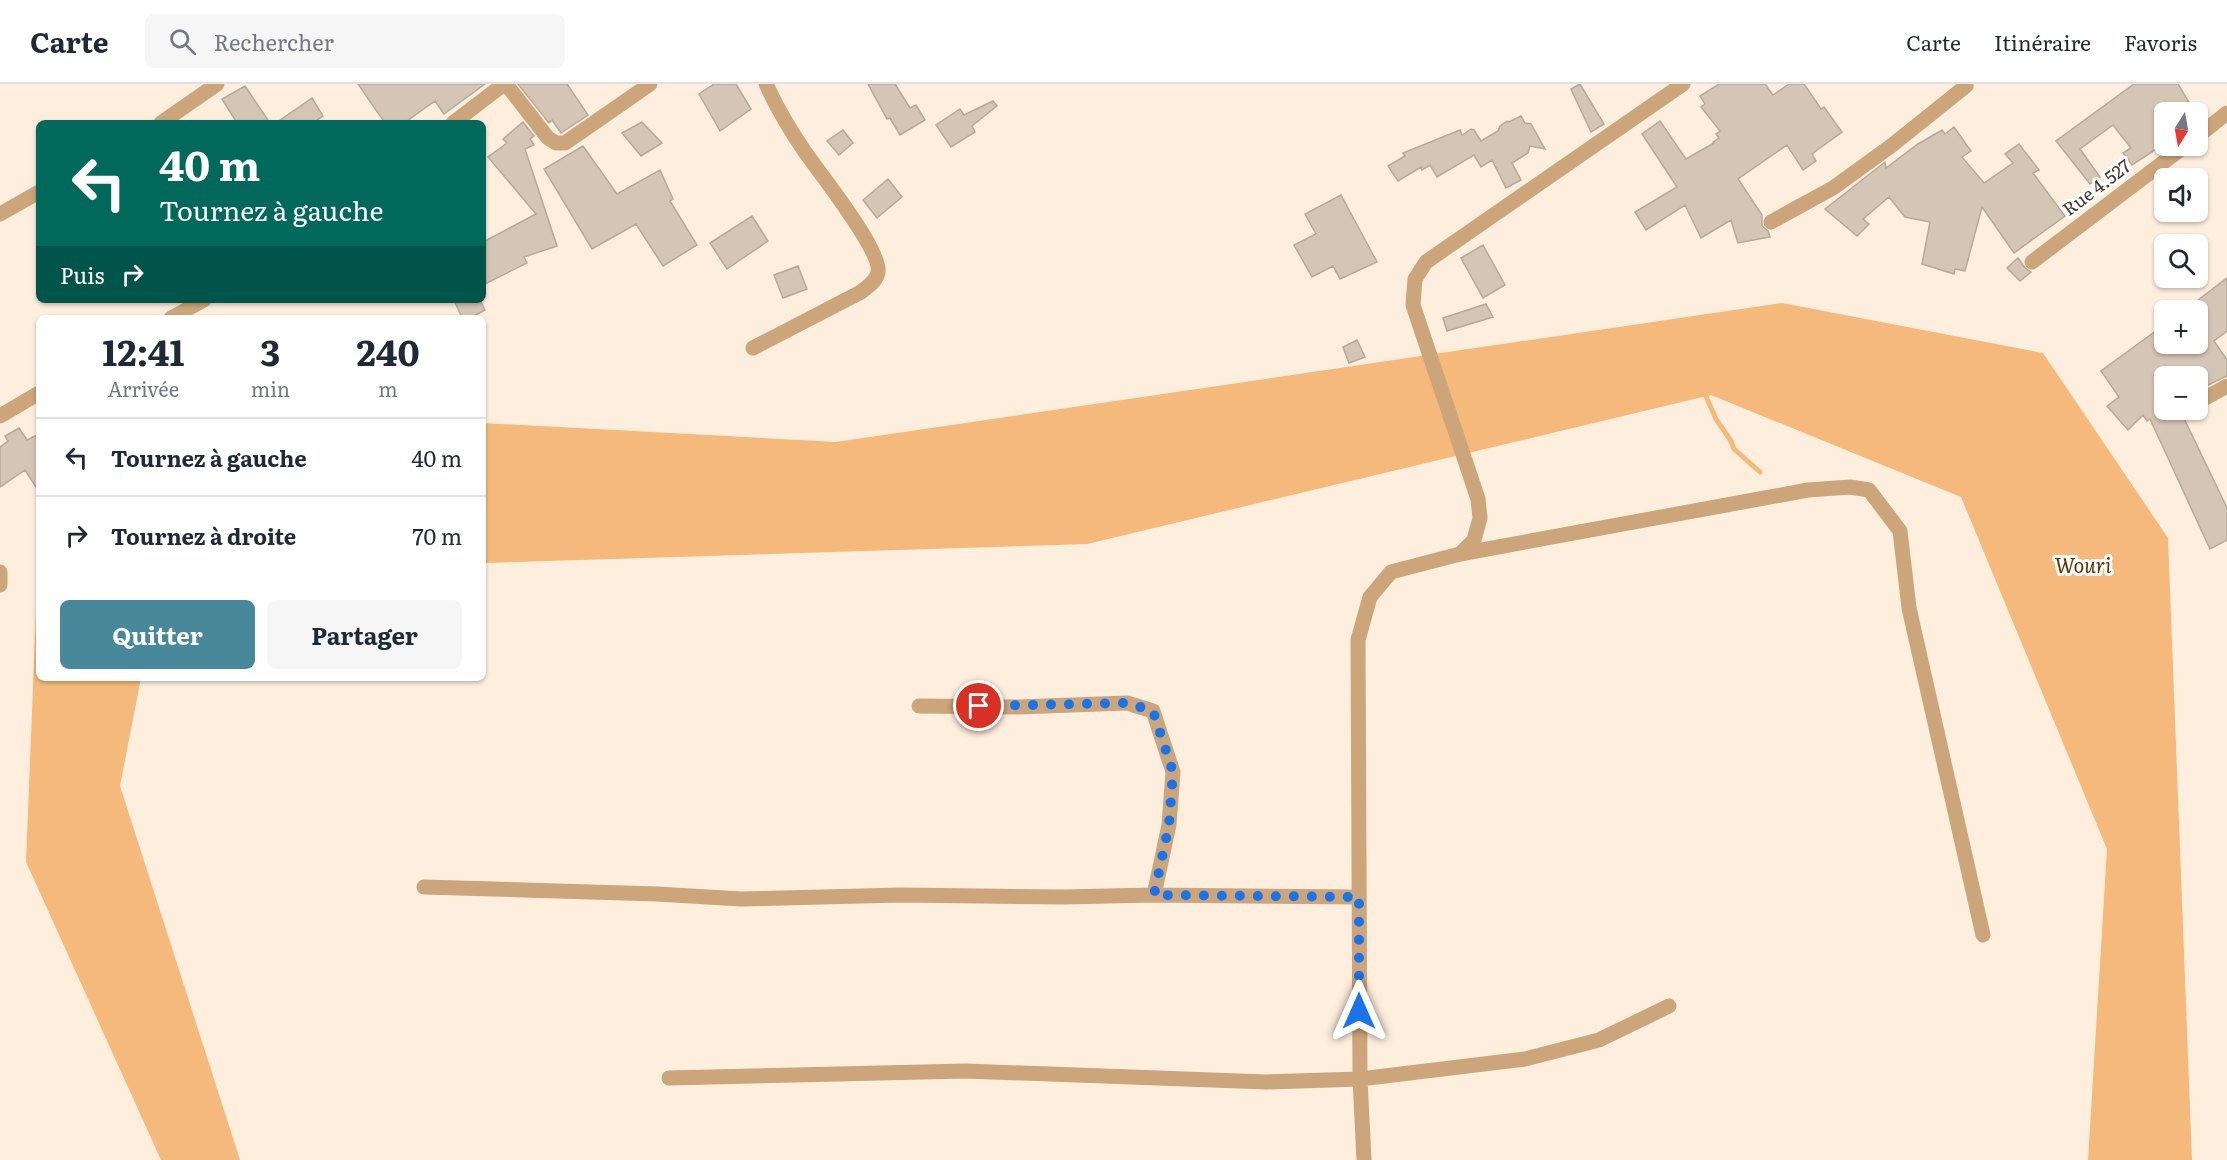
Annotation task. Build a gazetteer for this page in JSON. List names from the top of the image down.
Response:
{
  "streets": {
    "street": ["Rue 4.527"]
  },
  "water": ["Wouri"],
  "north": "bottom",
  "page": {
    "header": "Carte",
    "search": "Rechercher",
    "nav": ["Carte", "Itinéraire", "Favoris"],
    "map_buttons": ["+", "−"],
    "turn": ["40 m", "Tournez à gauche"],
    "then": "Puis",
    "eta": [
      "12:41",
      "Arrivée",
      "3",
      "min",
      "240",
      "m"
    ],
    "list": [
      {
        "name": "Tournez à gauche",
        "value": "40 m"
      },
      {
        "name": "Tournez à droite",
        "value": "70 m"
      }
    ],
    "buttons": ["Quitter", "Partager"]
  }
}
